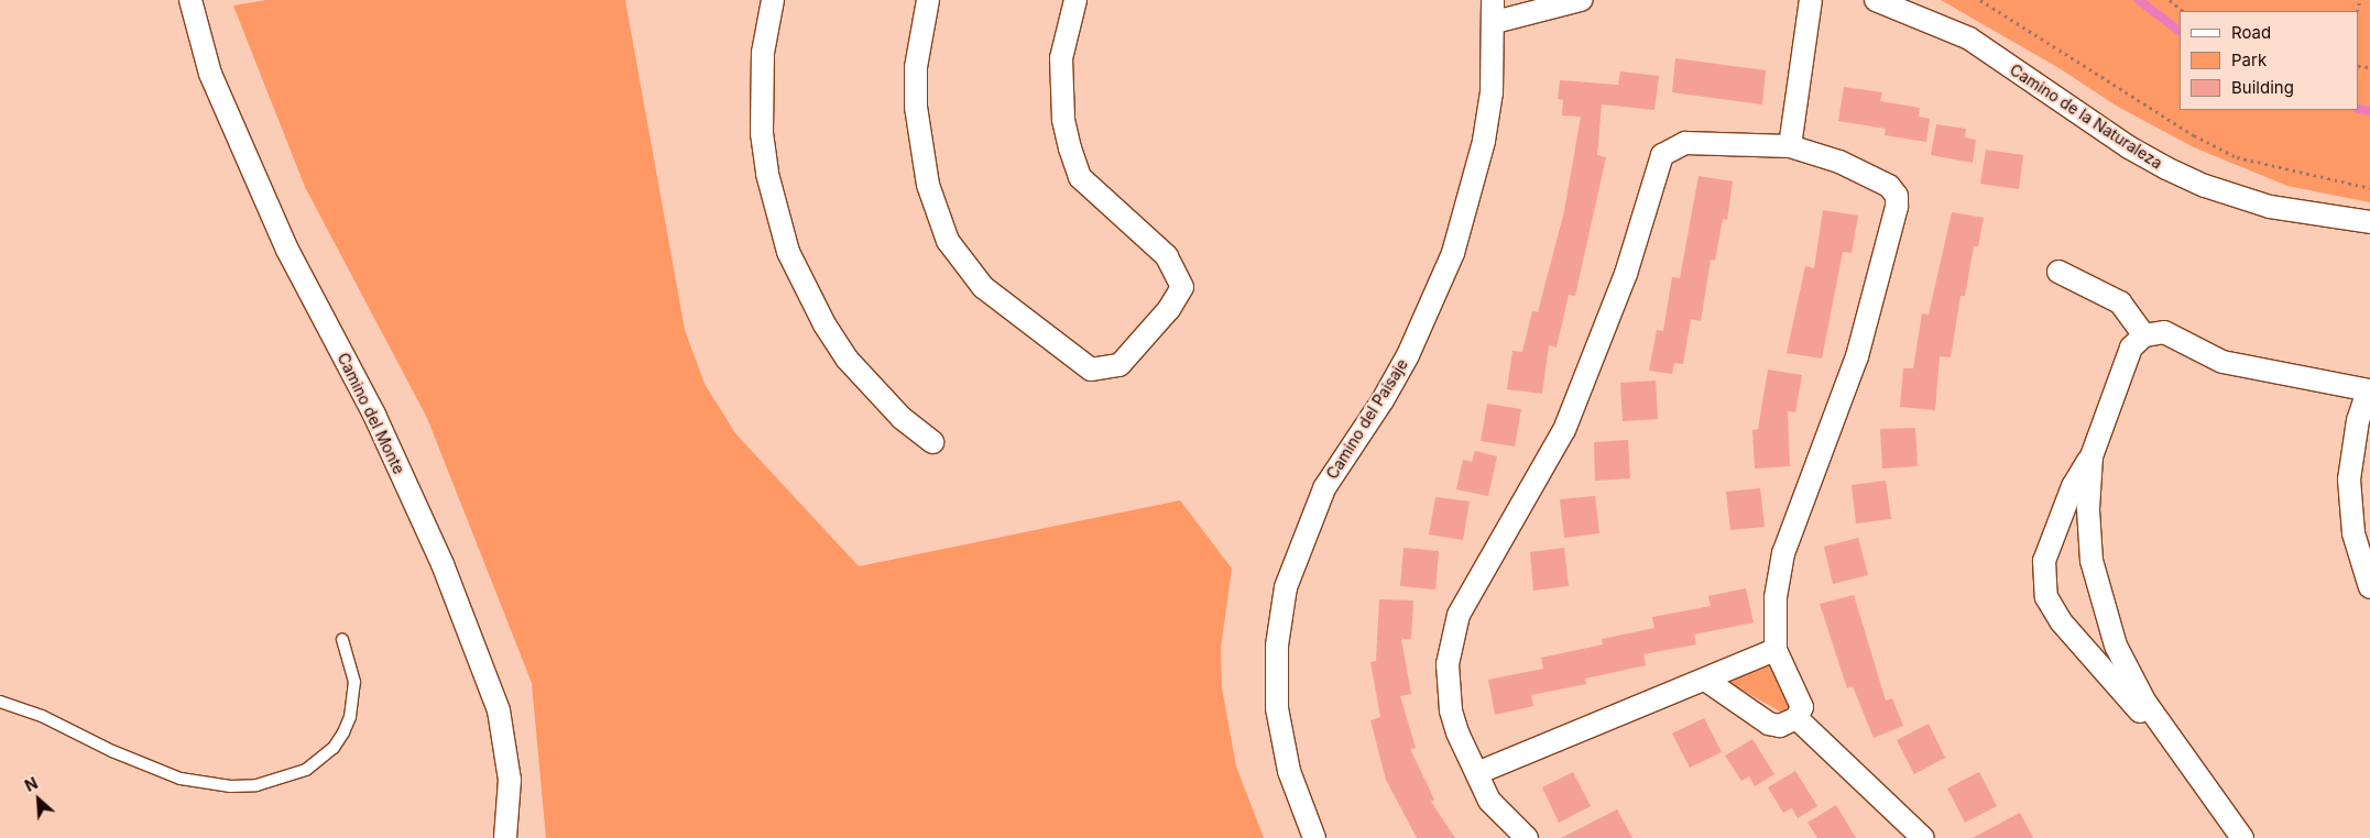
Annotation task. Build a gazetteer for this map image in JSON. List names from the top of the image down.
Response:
{
  "streets": {
    "street": ["Camino de la Naturaleza", "Camino del Monte", "Camino del Paisaje"]
  },
  "legend": ["Road", "Park", "Building"],
  "north": "top left"
}
